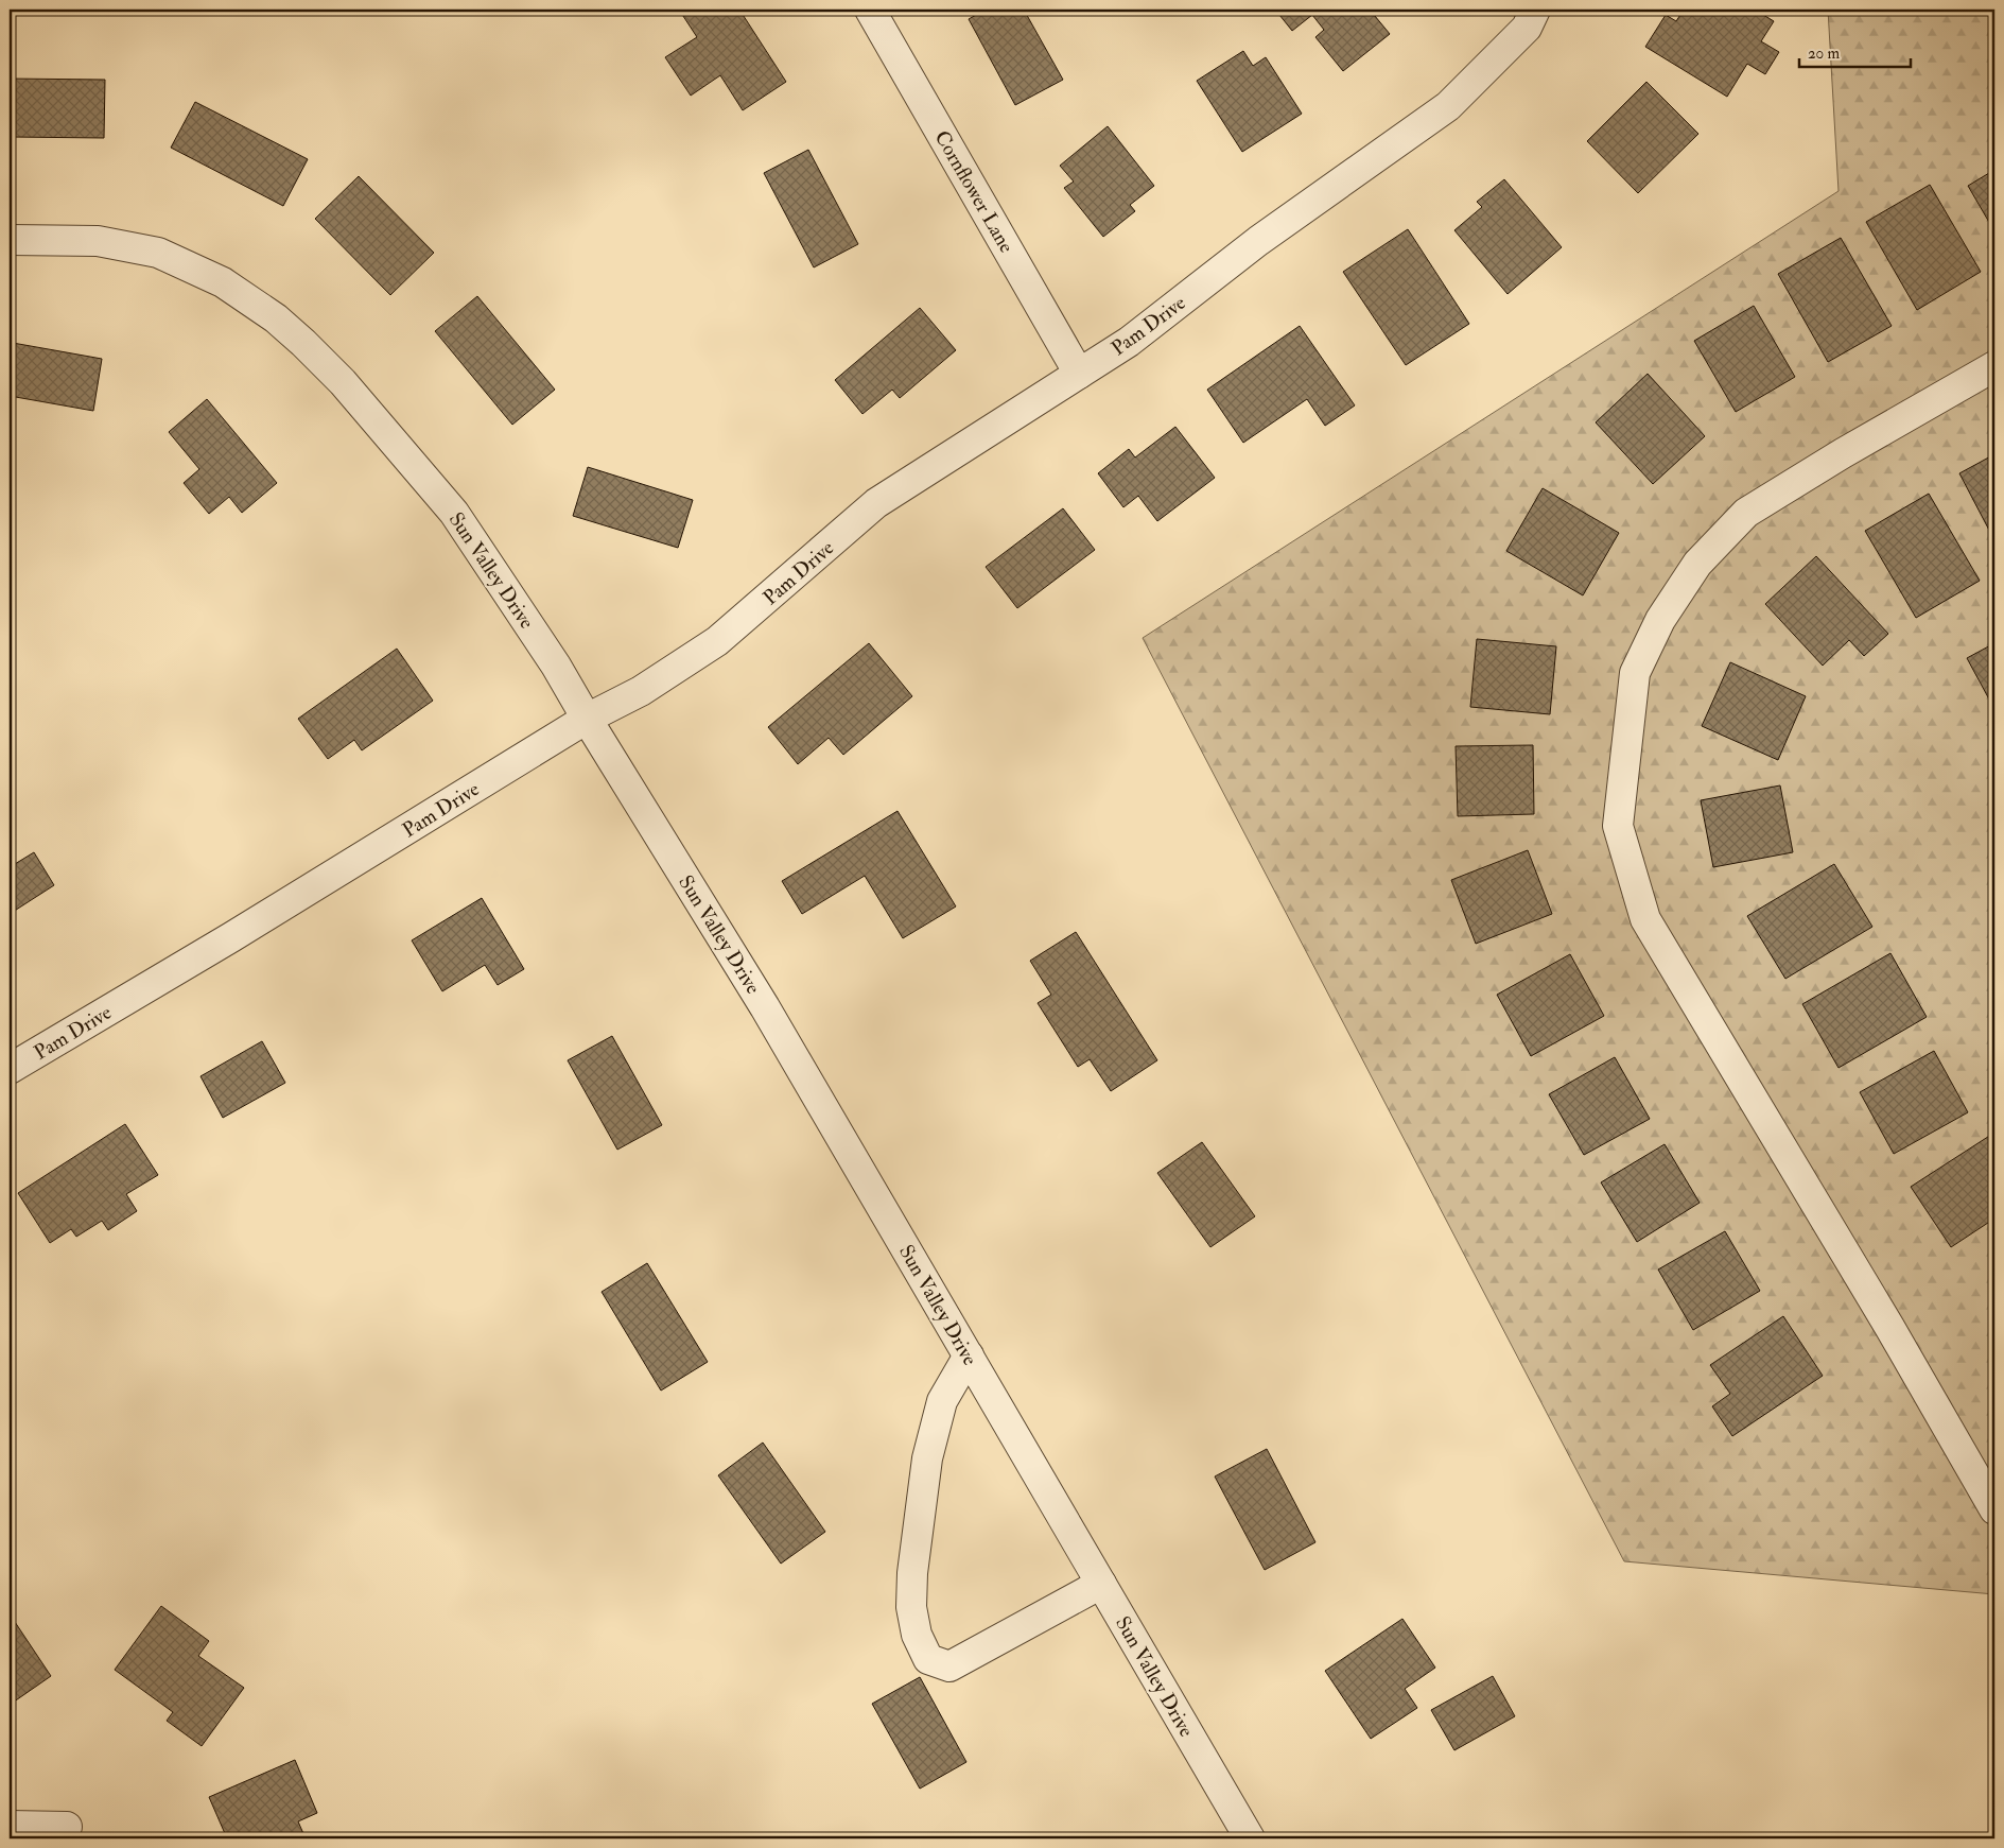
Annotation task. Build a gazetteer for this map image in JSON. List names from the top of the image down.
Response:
{
  "streets": {
    "street": ["Cornflower Lane", "Pam Drive", "Sun Valley Drive"]
  },
  "crossings": [
    ["Cornflower Lane", "Pam Drive"],
    ["Pam Drive", "Sun Valley Drive"]
  ],
  "scale_bar": "20 m"
}
